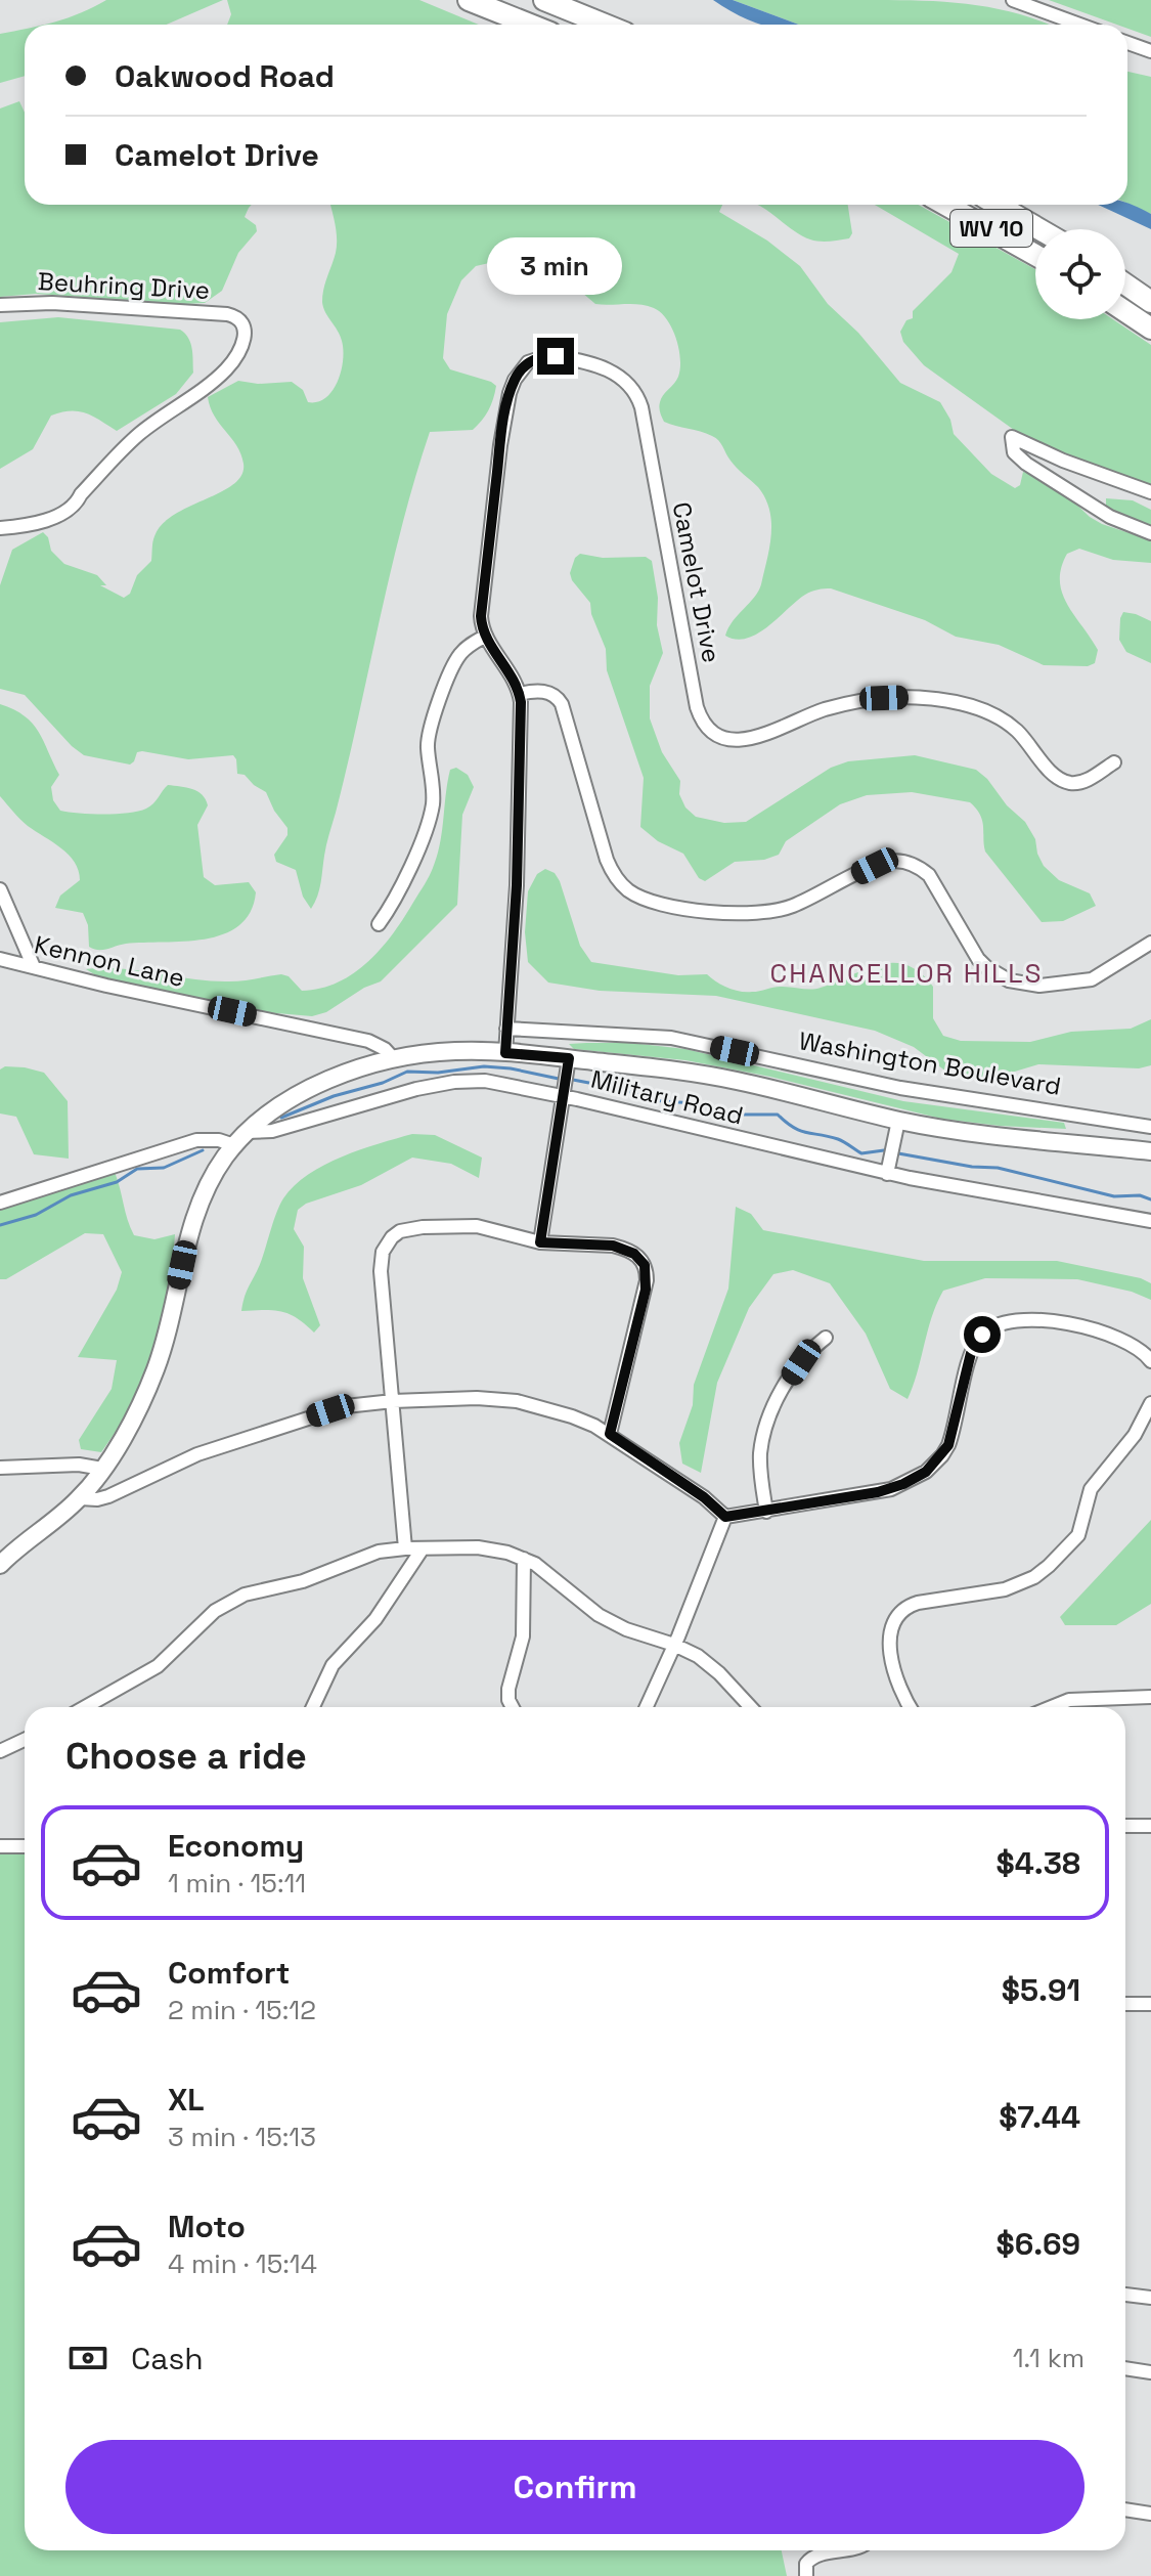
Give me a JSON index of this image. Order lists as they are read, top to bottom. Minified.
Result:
{"streets":{"main road":["WV 10"],"street":["Beuhring Drive","Camelot Drive","Kennon Lane","Washington Boulevard","Military Road"]},"districts":["CHANCELLOR HILLS"],"page":{"banner":["Oakwood Road","Camelot Drive"],"bubble":"3 min","heading":"Choose a ride","list":[{"name":"Economy","note":"1 min · 15:11","value":"$4.38"},{"name":"Comfort","note":"2 min · 15:12","value":"$5.91"},{"name":"XL","note":"3 min · 15:13","value":"$7.44"},{"name":"Moto","note":"4 min · 15:14","value":"$6.69"}],"pay":["Cash","1.1 km"],"buttons":"Confirm"}}
